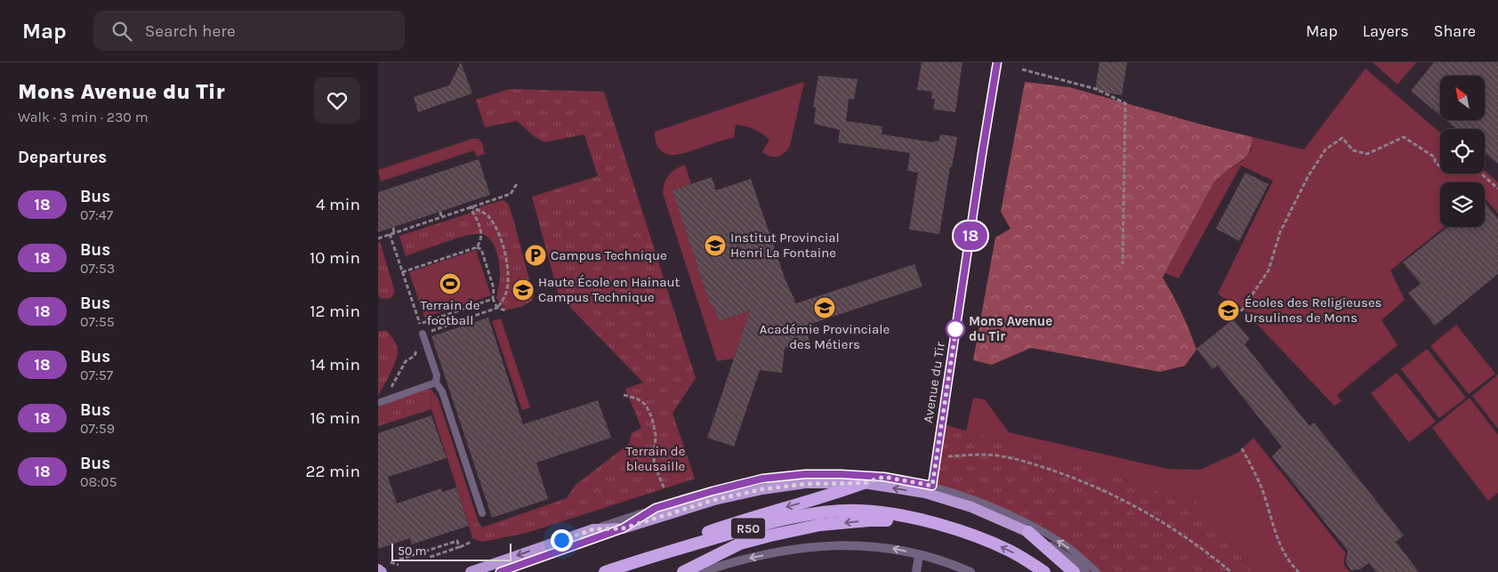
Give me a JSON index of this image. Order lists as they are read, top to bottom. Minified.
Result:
{"streets":{"highway":["R50"],"street":["Avenue du Tir"]},"parks":["Terrain de bleusaille"],"places":{"school or university":["Institut Provincial Henri La Fontaine","Haute École en Hainaut Campus Technique","Académie Provinciale des Métiers","Écoles des Religieuses Ursulines de Mons"],"parking":["Campus Technique"],"sports":["Terrain de football"],"other":["Mons Avenue du Tir"]},"lines":["bus line 18"],"scale_bar":"50 m","north":"top left","page":{"header":"Map","search":"Search here","nav":["Map","Layers","Share"],"heading":[["Mons Avenue du Tir","Walk · 3 min · 230 m"],"Departures"],"on_map":"18","list":[{"mark":"18","name":"Bus","note":"07:47","value":"4 min"},{"mark":"18","name":"Bus","note":"07:53","value":"10 min"},{"mark":"18","name":"Bus","note":"07:55","value":"12 min"},{"mark":"18","name":"Bus","note":"07:57","value":"14 min"},{"mark":"18","name":"Bus","note":"07:59","value":"16 min"},{"mark":"18","name":"Bus","note":"08:05","value":"22 min"}],"scale":"50 m"}}
